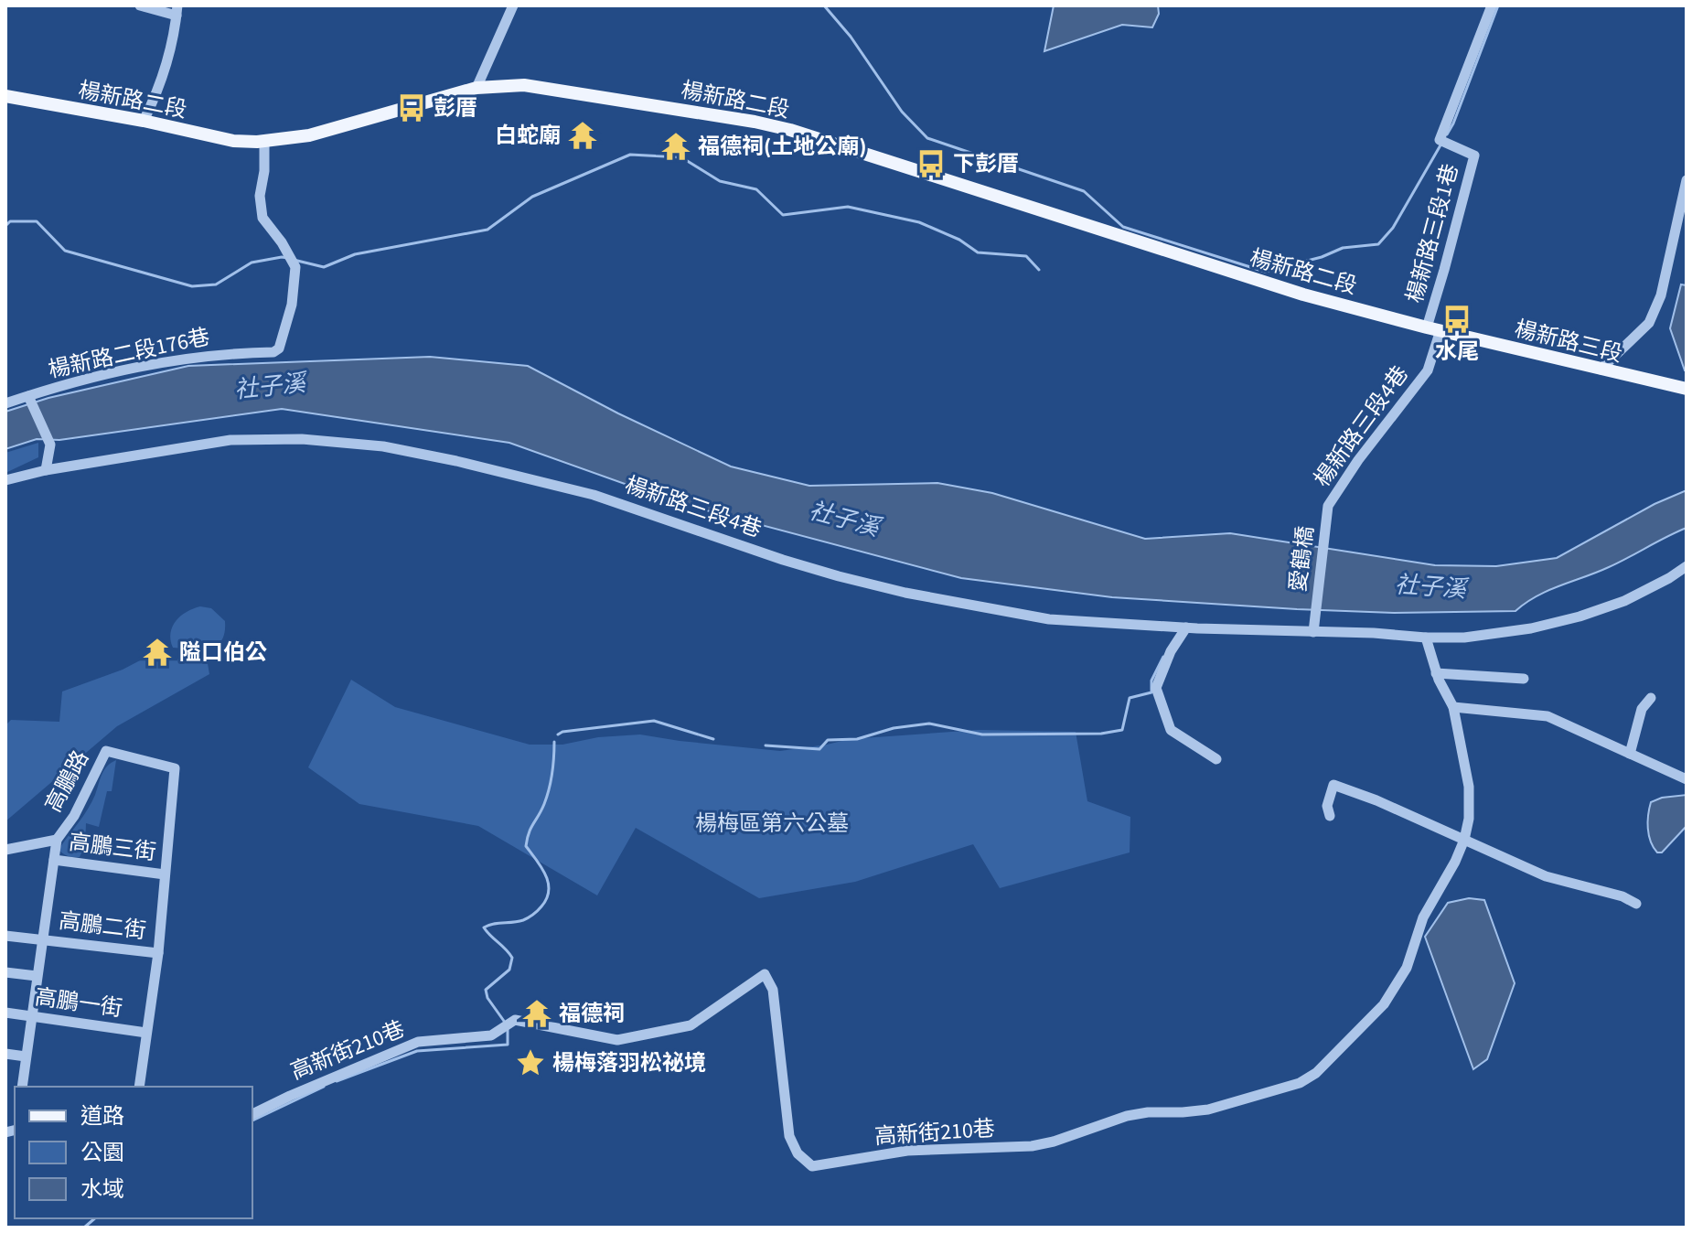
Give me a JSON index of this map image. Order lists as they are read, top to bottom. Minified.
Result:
{"streets":{"main road":["楊新路二段","楊新路三段"],"street":["楊新路三段1巷","楊新路二段176巷","楊新路三段4巷","愛鶴橋","高鵬路","高鵬三街","高鵬二街","高鵬一街","高新街210巷"]},"crossings":[["楊新路二段","楊新路三段1巷"],["楊新路二段","楊新路三段"],["楊新路二段","楊新路二段176巷"],["楊新路二段","楊新路三段4巷"],["楊新路三段","楊新路三段4巷"],["楊新路三段4巷","愛鶴橋"],["楊新路三段4巷","高新街210巷"],["高鵬路","高鵬三街"],["高鵬路","高鵬二街"],["高鵬路","高鵬一街"]],"water":["社子溪"],"parks":["楊梅區第六公墓"],"places":{"bus stop":["彭厝","下彭厝","水尾"],"temple":["白蛇廟","福德祠(土地公廟)","隘口伯公","福德祠"],"place":["楊梅落羽松祕境"]},"legend":["道路","公園","水域"]}
